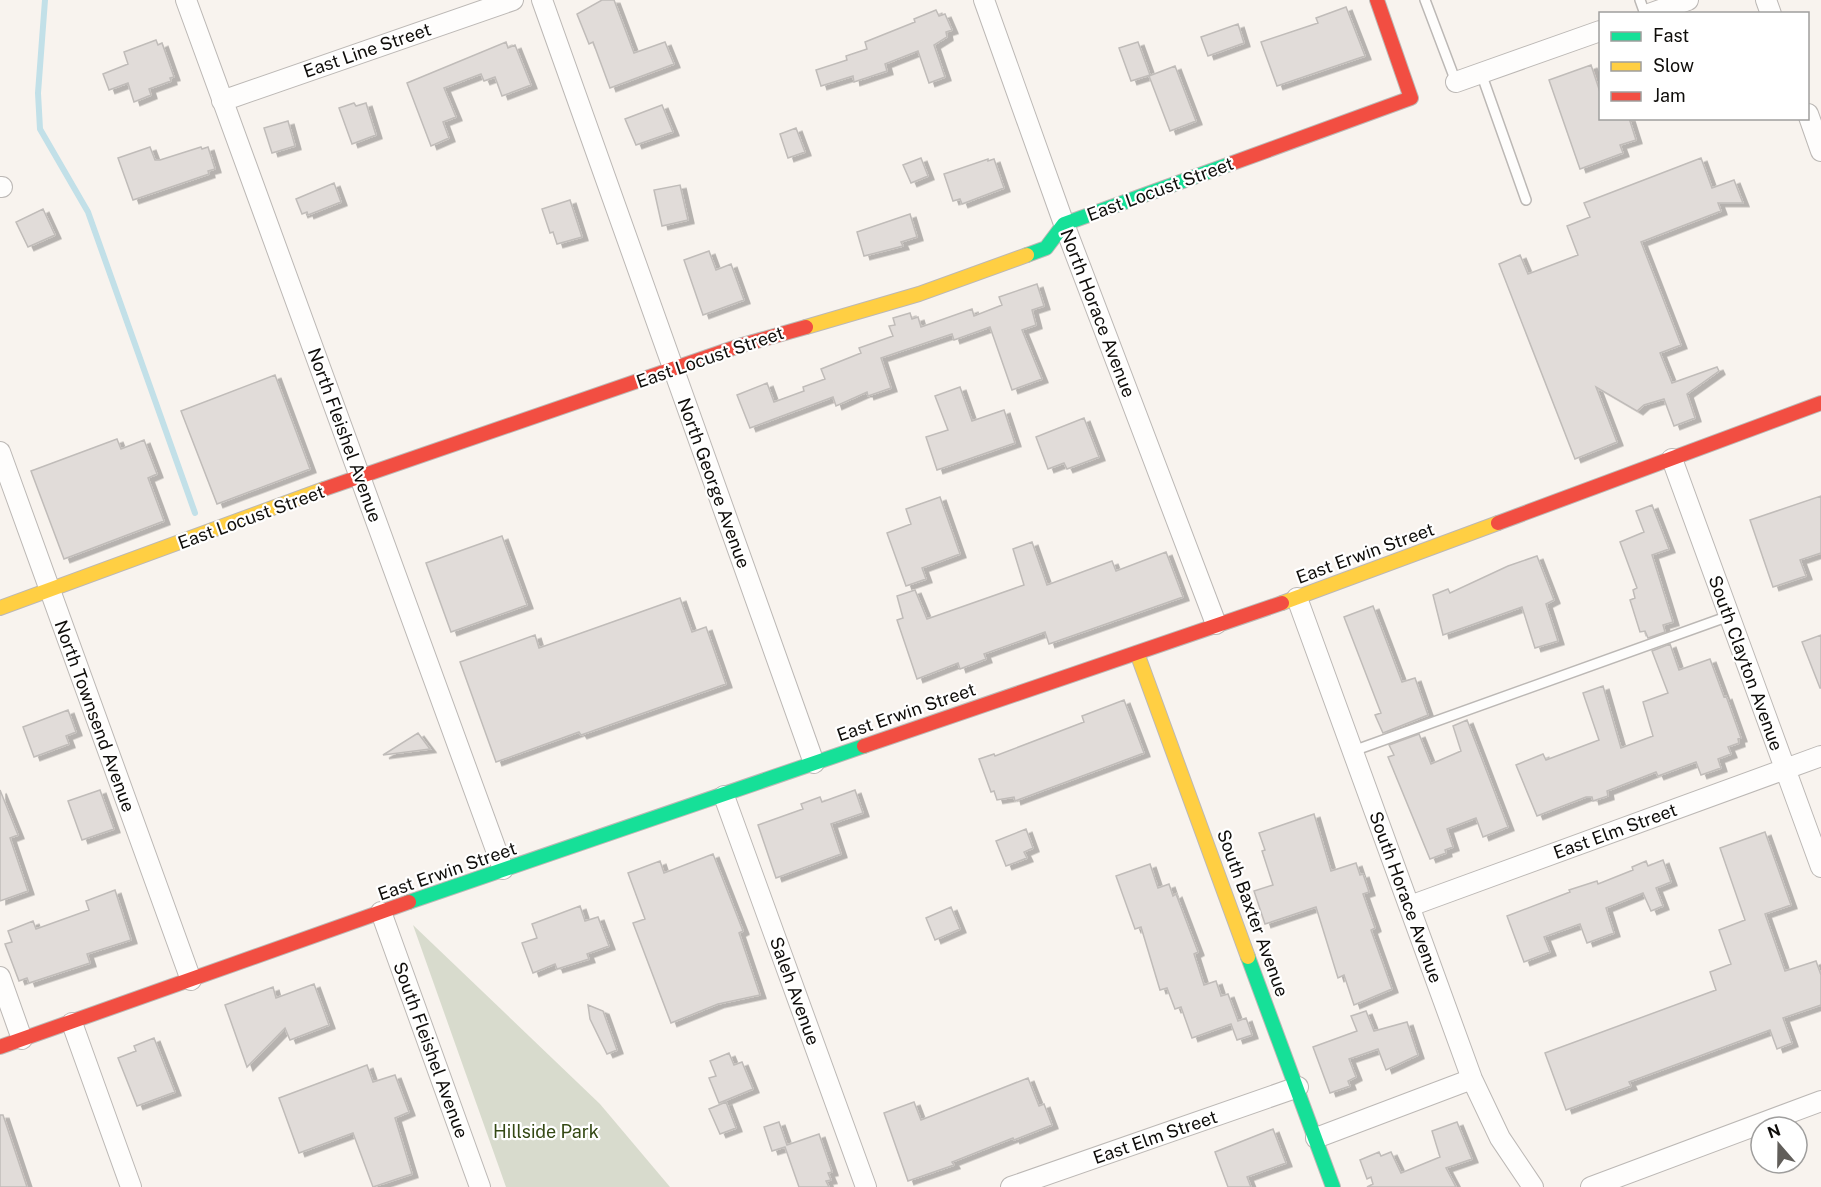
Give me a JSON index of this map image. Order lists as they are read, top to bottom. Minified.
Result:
{"streets":{"street":["East Line Street","East Locust Street","North Horace Avenue","North Fleishel Avenue","North George Avenue","East Erwin Street","South Clayton Avenue","North Townsend Avenue","East Elm Street","South Horace Avenue","South Baxter Avenue","Saleh Avenue","South Fleishel Avenue"]},"crossings":[["East Line Street","North Fleishel Avenue"],["East Locust Street","North Horace Avenue"],["East Locust Street","North Fleishel Avenue"],["East Locust Street","North George Avenue"],["East Locust Street","North Townsend Avenue"],["North Horace Avenue","East Erwin Street"],["North Fleishel Avenue","East Erwin Street"],["North George Avenue","East Erwin Street"],["East Erwin Street","South Clayton Avenue"],["East Erwin Street","North Townsend Avenue"],["East Erwin Street","South Horace Avenue"],["East Erwin Street","South Baxter Avenue"],["East Erwin Street","Saleh Avenue"],["East Erwin Street","South Fleishel Avenue"],["South Clayton Avenue","East Elm Street"],["East Elm Street","South Horace Avenue"],["East Elm Street","South Baxter Avenue"]],"parks":["Hillside Park"],"legend":["Fast","Slow","Jam"],"north":"top"}
